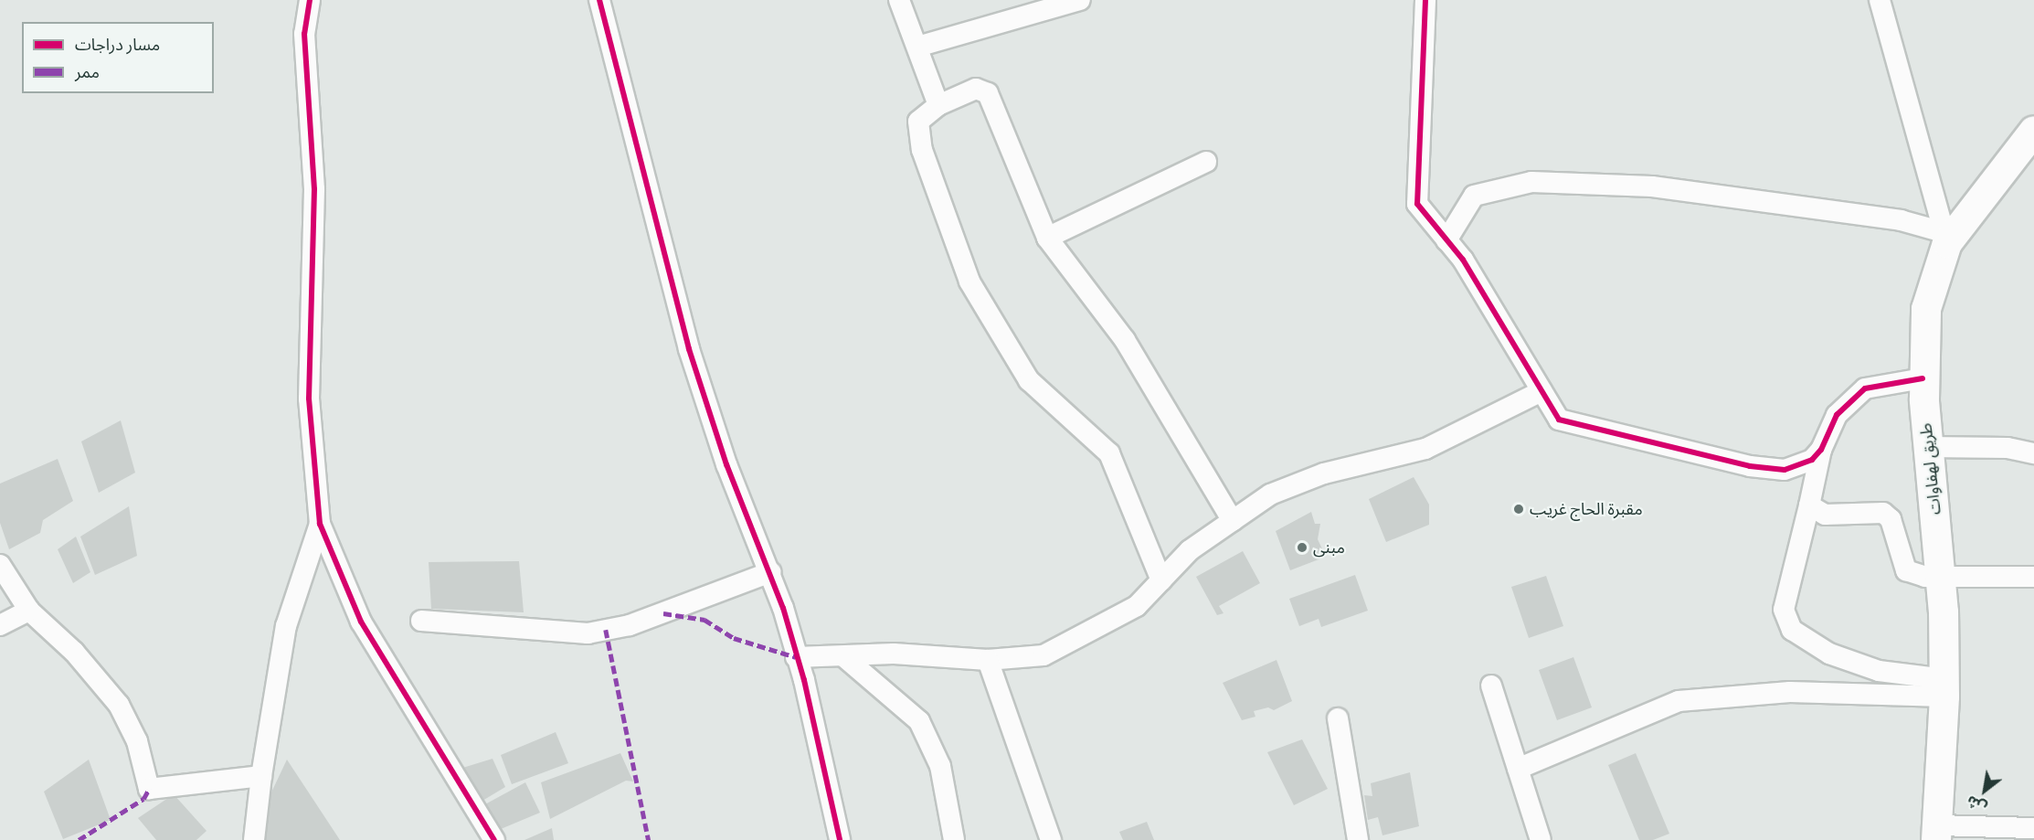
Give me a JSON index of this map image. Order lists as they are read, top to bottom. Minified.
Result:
{"streets":{"street":["طريق لهفاوات"]},"places":["مقبرة الحاج غريب","مبنى"],"legend":["مسار دراجات","ممر"],"north":"bottom left"}
